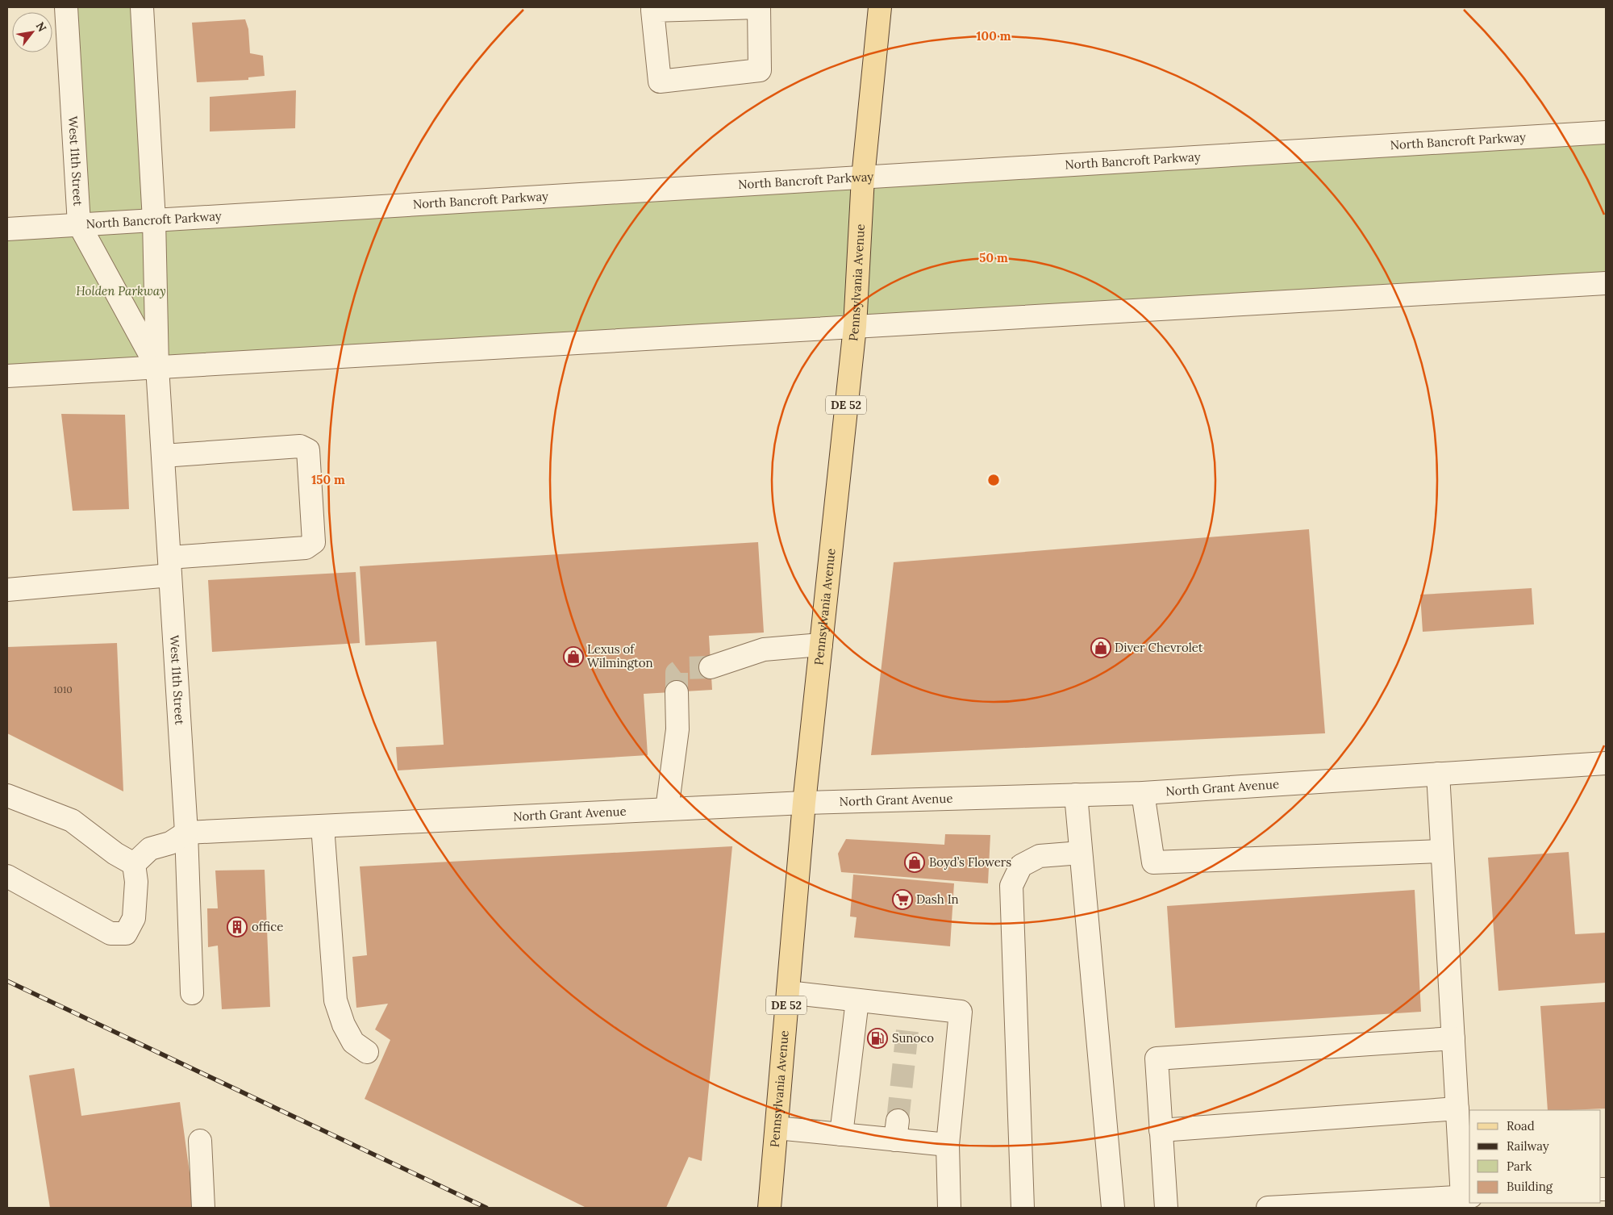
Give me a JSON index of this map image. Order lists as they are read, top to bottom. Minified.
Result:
{"streets":{"main road":["Pennsylvania Avenue","DE 52"],"street":["North Bancroft Parkway","West 11th Street","North Grant Avenue"]},"crossings":[["North Bancroft Parkway","West 11th Street"],["North Bancroft Parkway","Pennsylvania Avenue"],["West 11th Street","North Grant Avenue"],["Pennsylvania Avenue","North Grant Avenue"]],"parks":["Holden Parkway"],"places":{"shop":["Diver Chevrolet","Lexus of Wilmington","Boyd’s Flowers"],"supermarket":["Dash In"],"building":["office"],"fuel station":["Sunoco"]},"house_numbers":["1010"],"legend":["Road","Railway","Park","Building"],"north":"top right","rings":["100 m","50 m","150 m"]}
